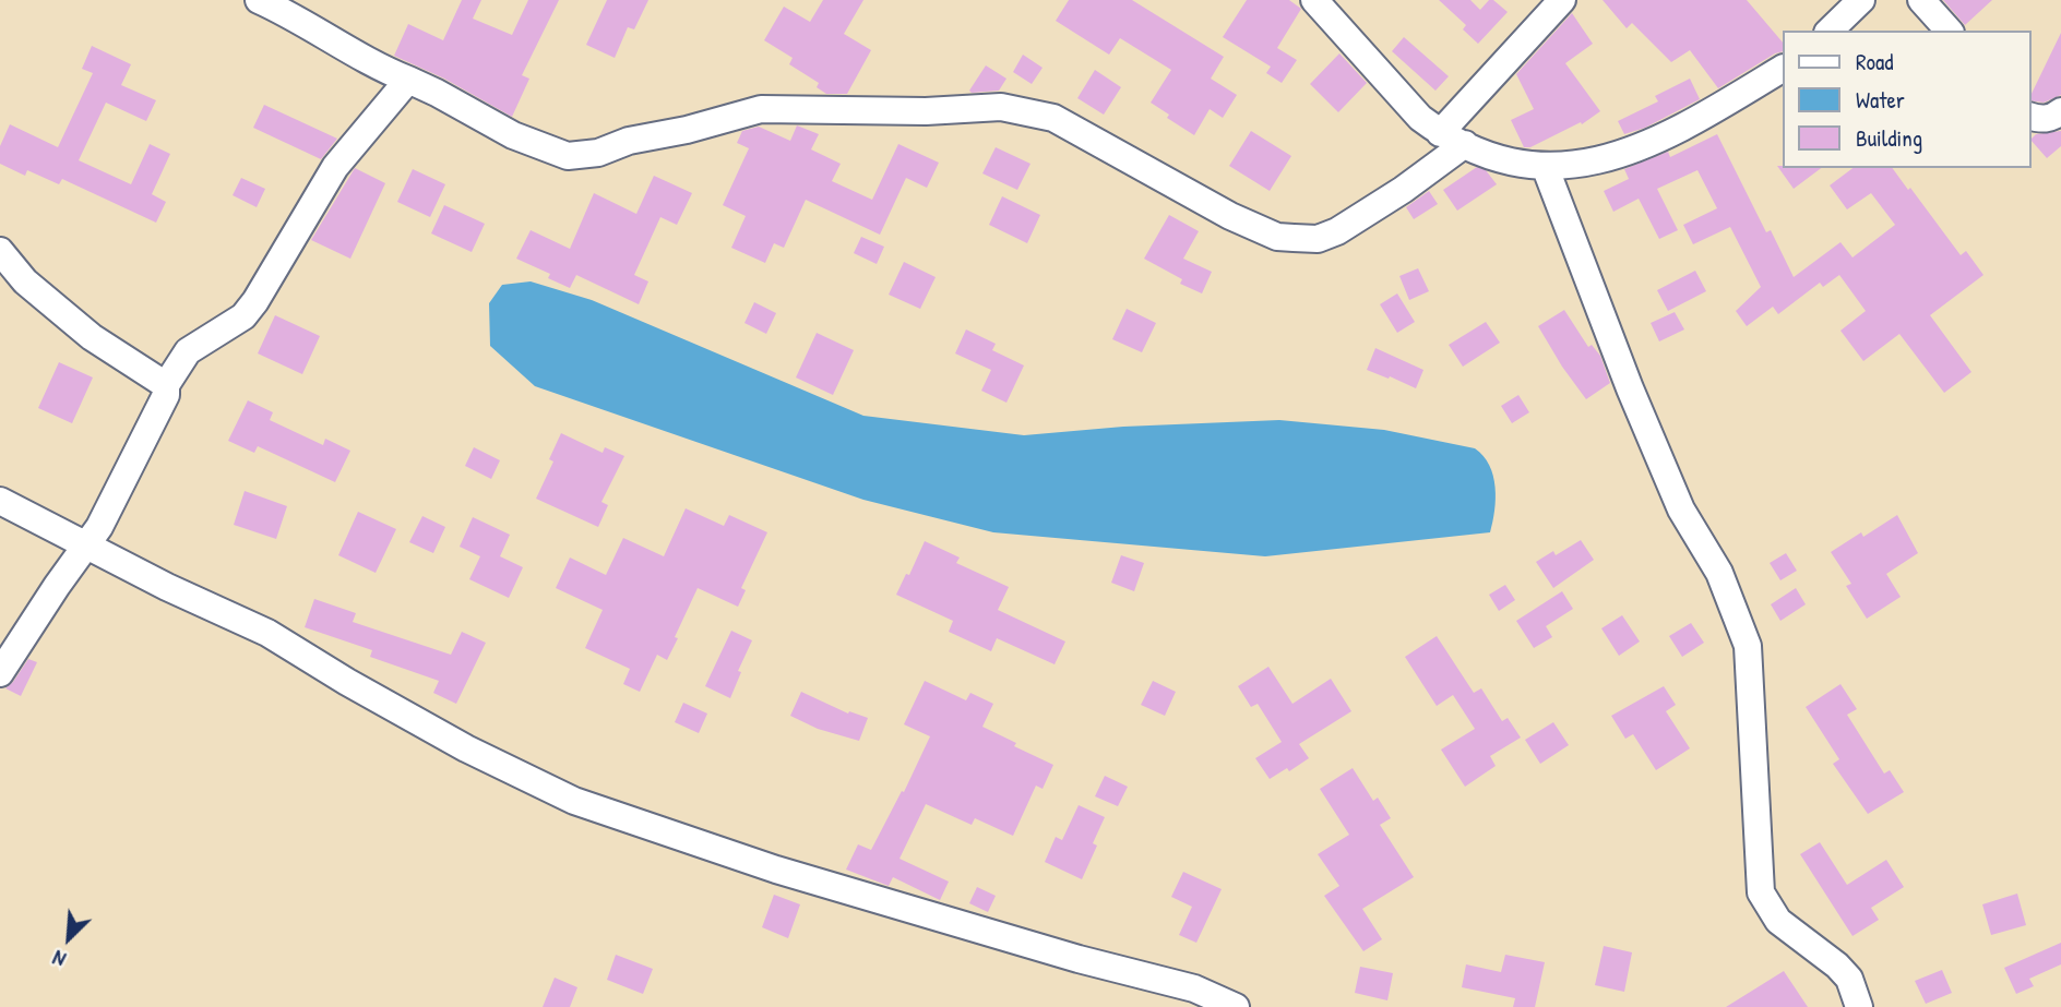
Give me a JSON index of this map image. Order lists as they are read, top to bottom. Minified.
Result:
{"legend":["Road","Water","Building"],"north":"bottom left"}
